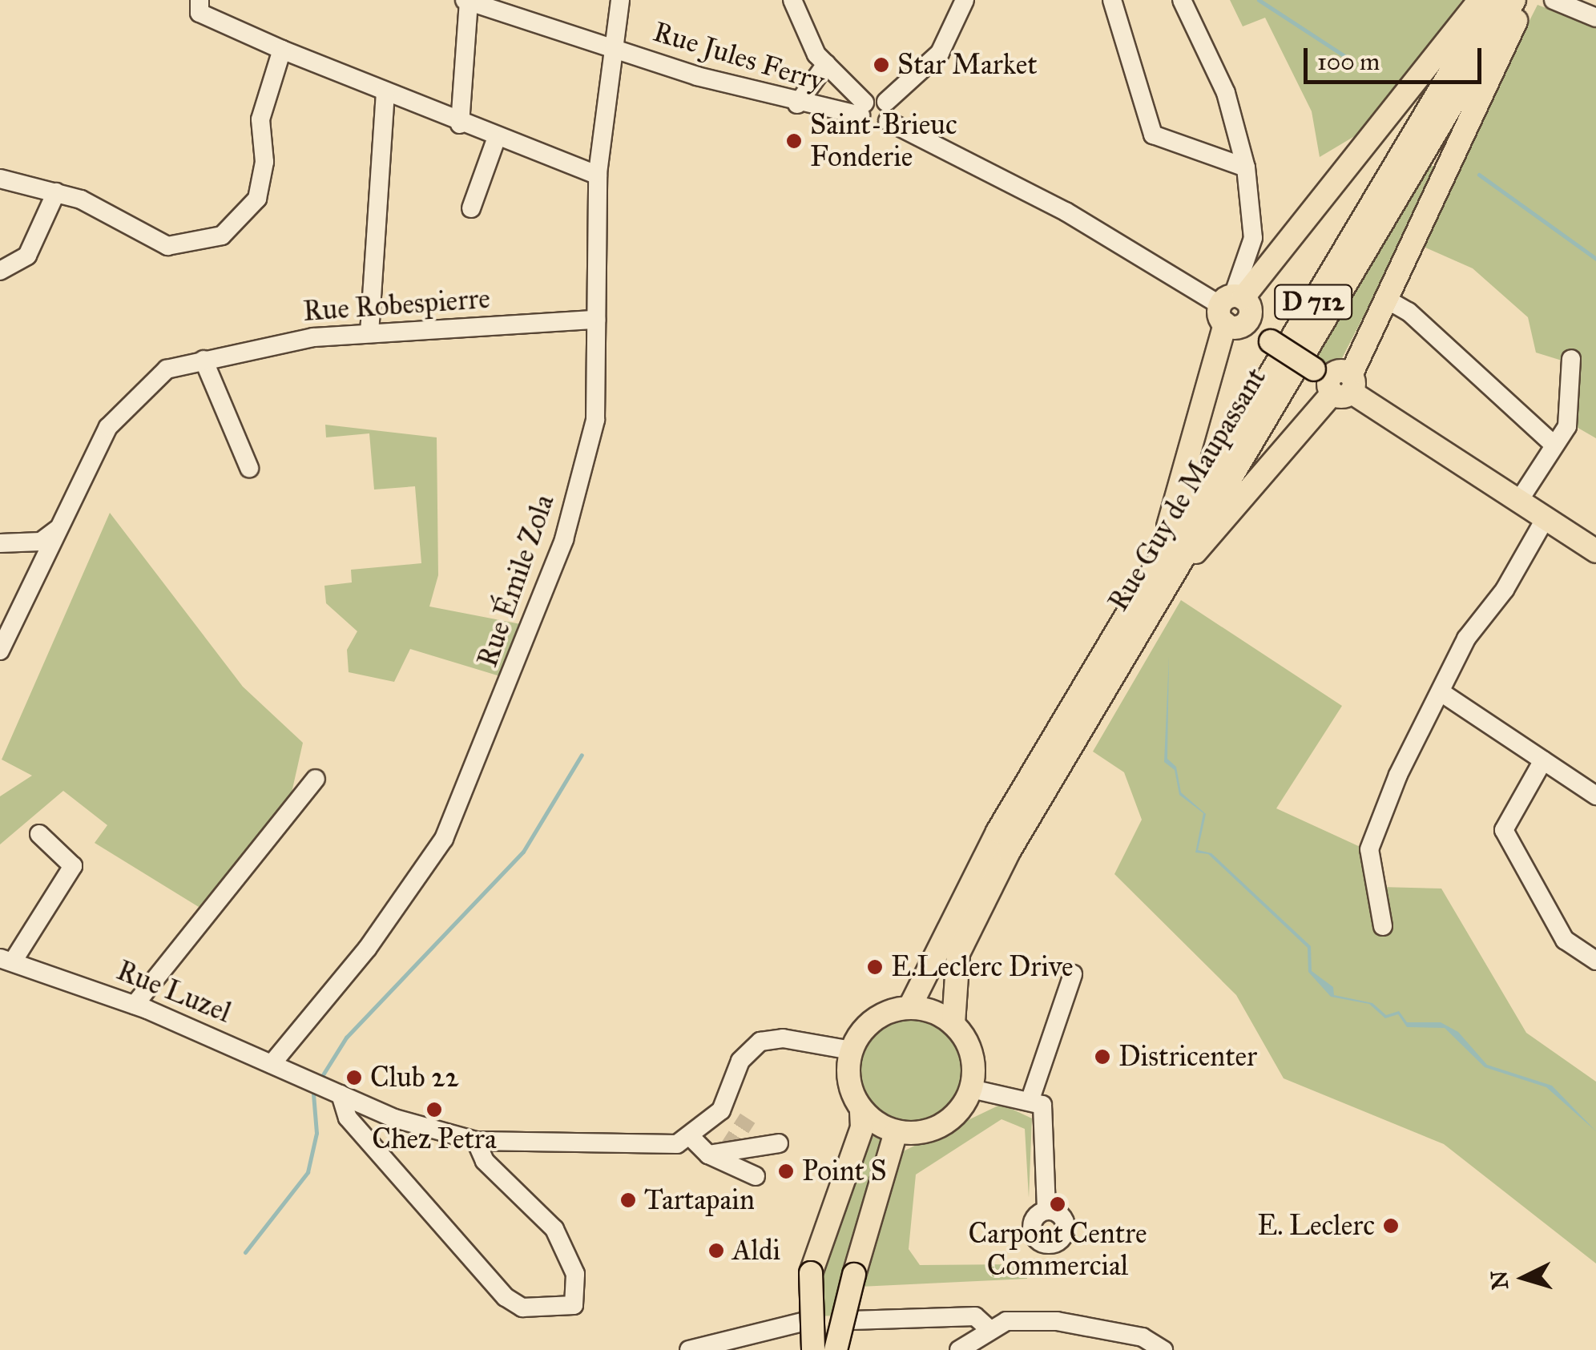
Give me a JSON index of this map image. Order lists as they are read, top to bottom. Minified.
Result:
{"streets":{"main road":["D 712","Rue Guy de Maupassant"],"street":["Rue Jules Ferry","Rue Robespierre","Rue Émile Zola","Rue Luzel"]},"crossings":[["Rue Jules Ferry","Rue Émile Zola"],["Rue Robespierre","Rue Émile Zola"],["Rue Émile Zola","Rue Luzel"]],"places":["Star Market","Saint-Brieuc Fonderie","E.Leclerc Drive","Districenter","Club 22","Chez Petra","Point S","Tartapain","Carpont Centre Commercial","E. Leclerc","Aldi"],"scale_bar":"100 m","north":"left"}
